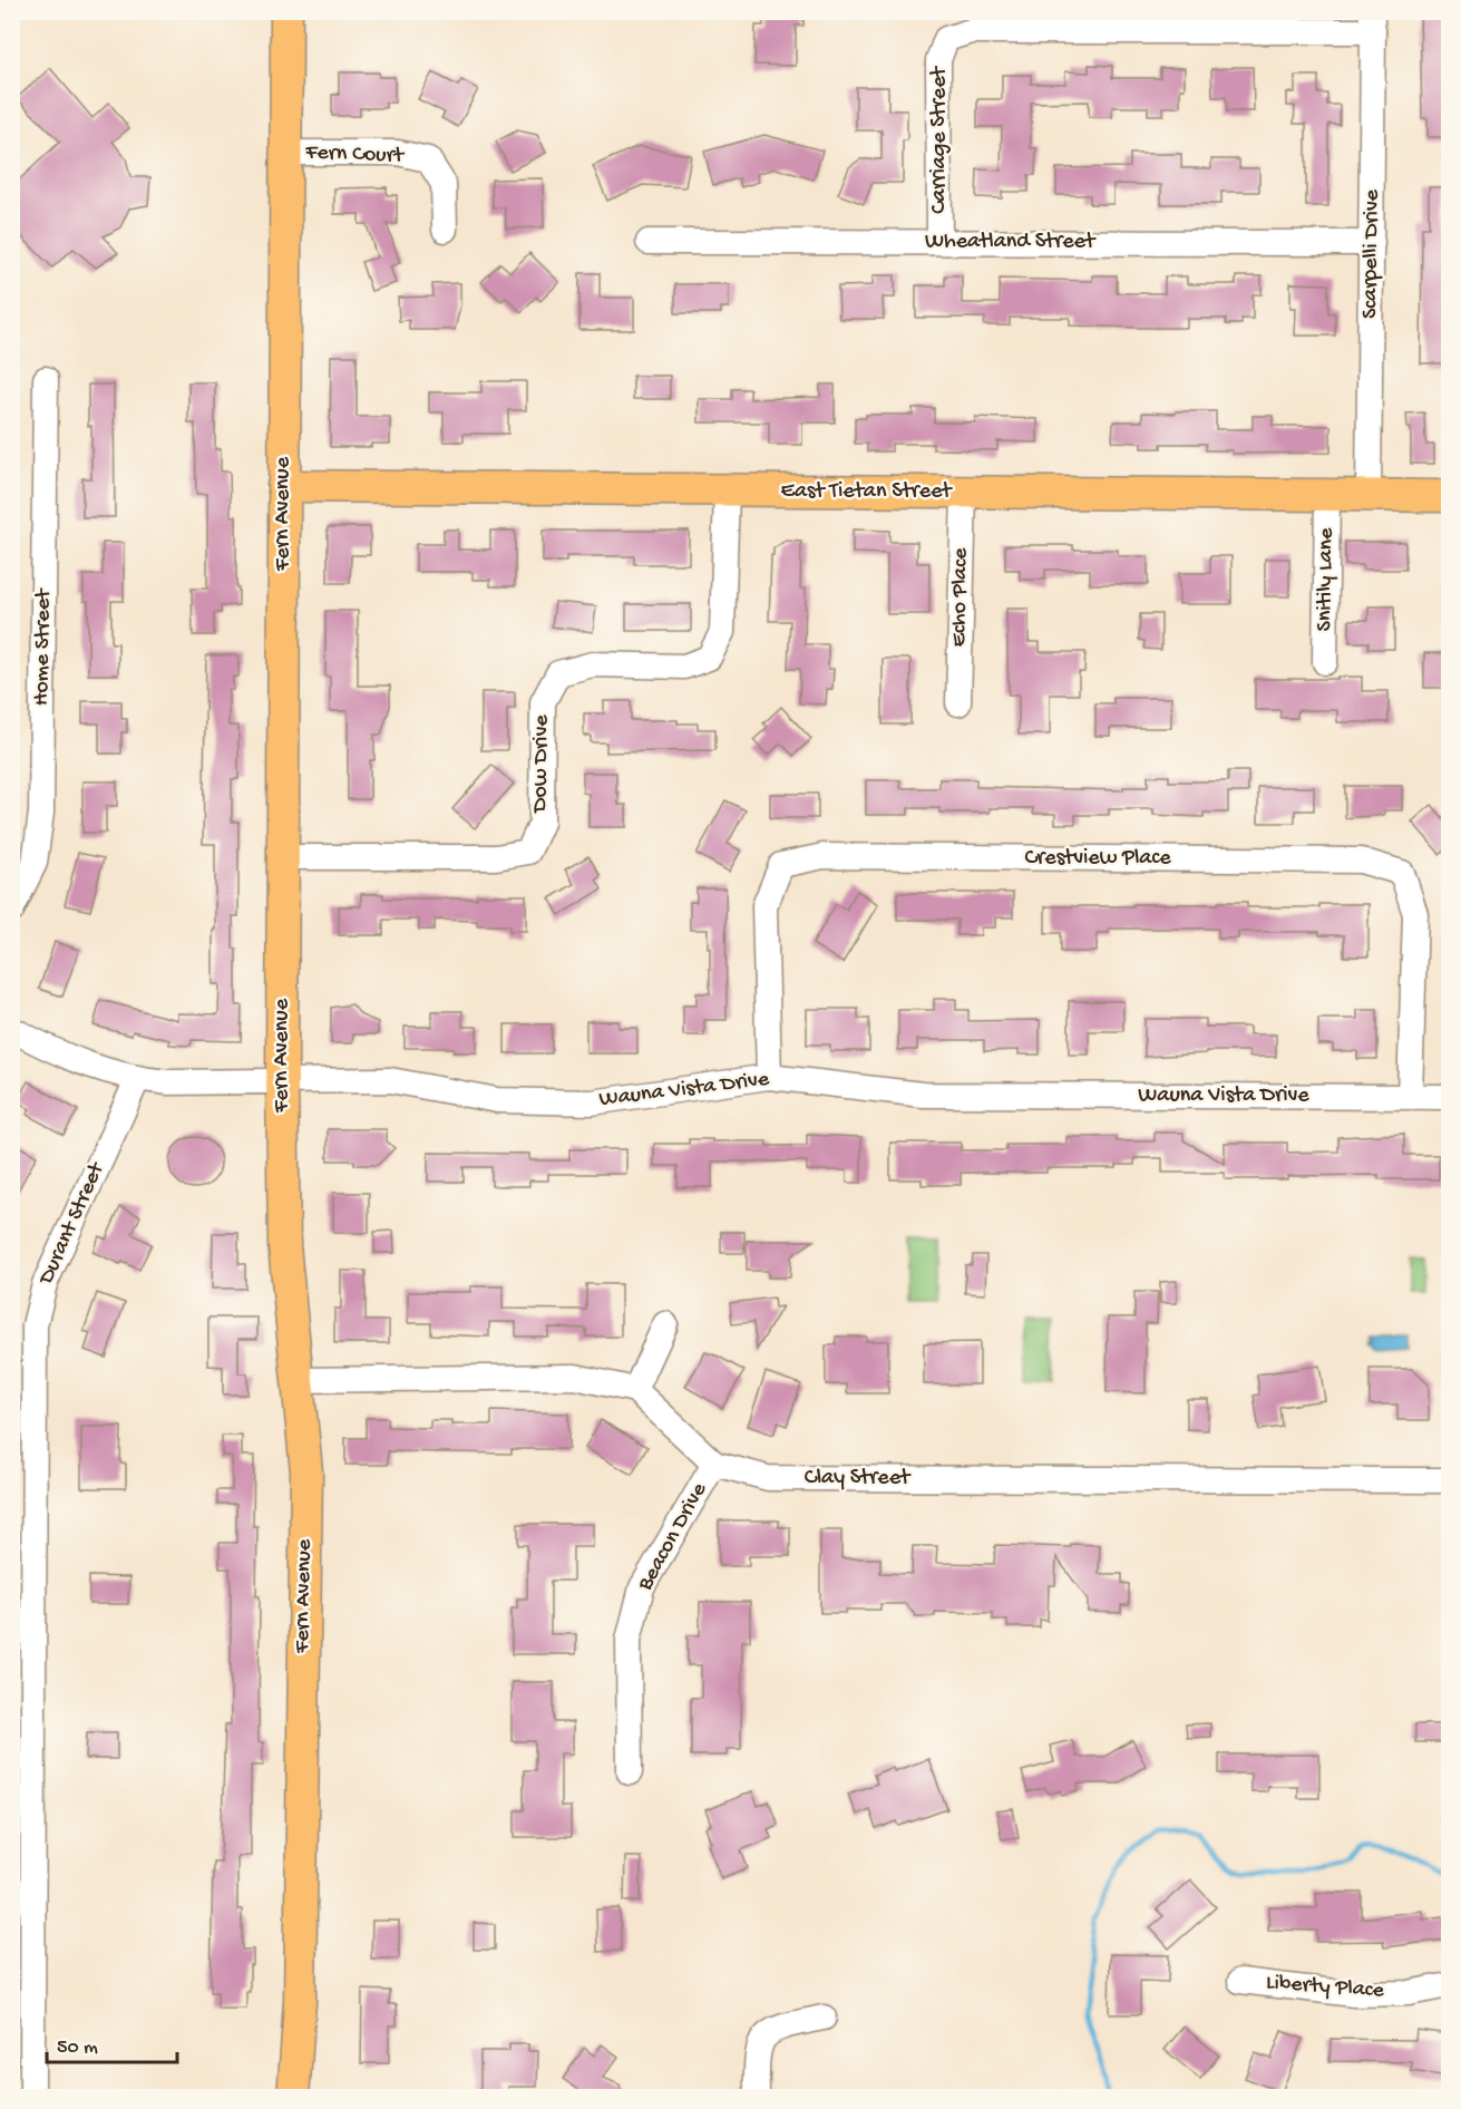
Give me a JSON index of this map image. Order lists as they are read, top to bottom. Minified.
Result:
{"streets":{"main road":["East Tietan Street","Fern Avenue"],"street":["Carriage Street","Fern Court","Wheatland Street","Scarpelli Drive","Snitily Lane","Echo Place","Home Street","Dow Drive","Crestview Place","Wauna Vista Drive","Durant Street","Clay Street","Beacon Drive","Liberty Place"]},"crossings":[["Carriage Street","Wheatland Street"],["Carriage Street","Scarpelli Drive"],["Fern Court","Fern Avenue"],["Wheatland Street","Scarpelli Drive"],["Scarpelli Drive","East Tietan Street"],["East Tietan Street","Fern Avenue"],["East Tietan Street","Snitily Lane"],["East Tietan Street","Echo Place"],["East Tietan Street","Dow Drive"],["Fern Avenue","Dow Drive"],["Fern Avenue","Wauna Vista Drive"],["Crestview Place","Wauna Vista Drive"],["Wauna Vista Drive","Durant Street"],["Clay Street","Beacon Drive"]],"scale_bar":"50 m"}
